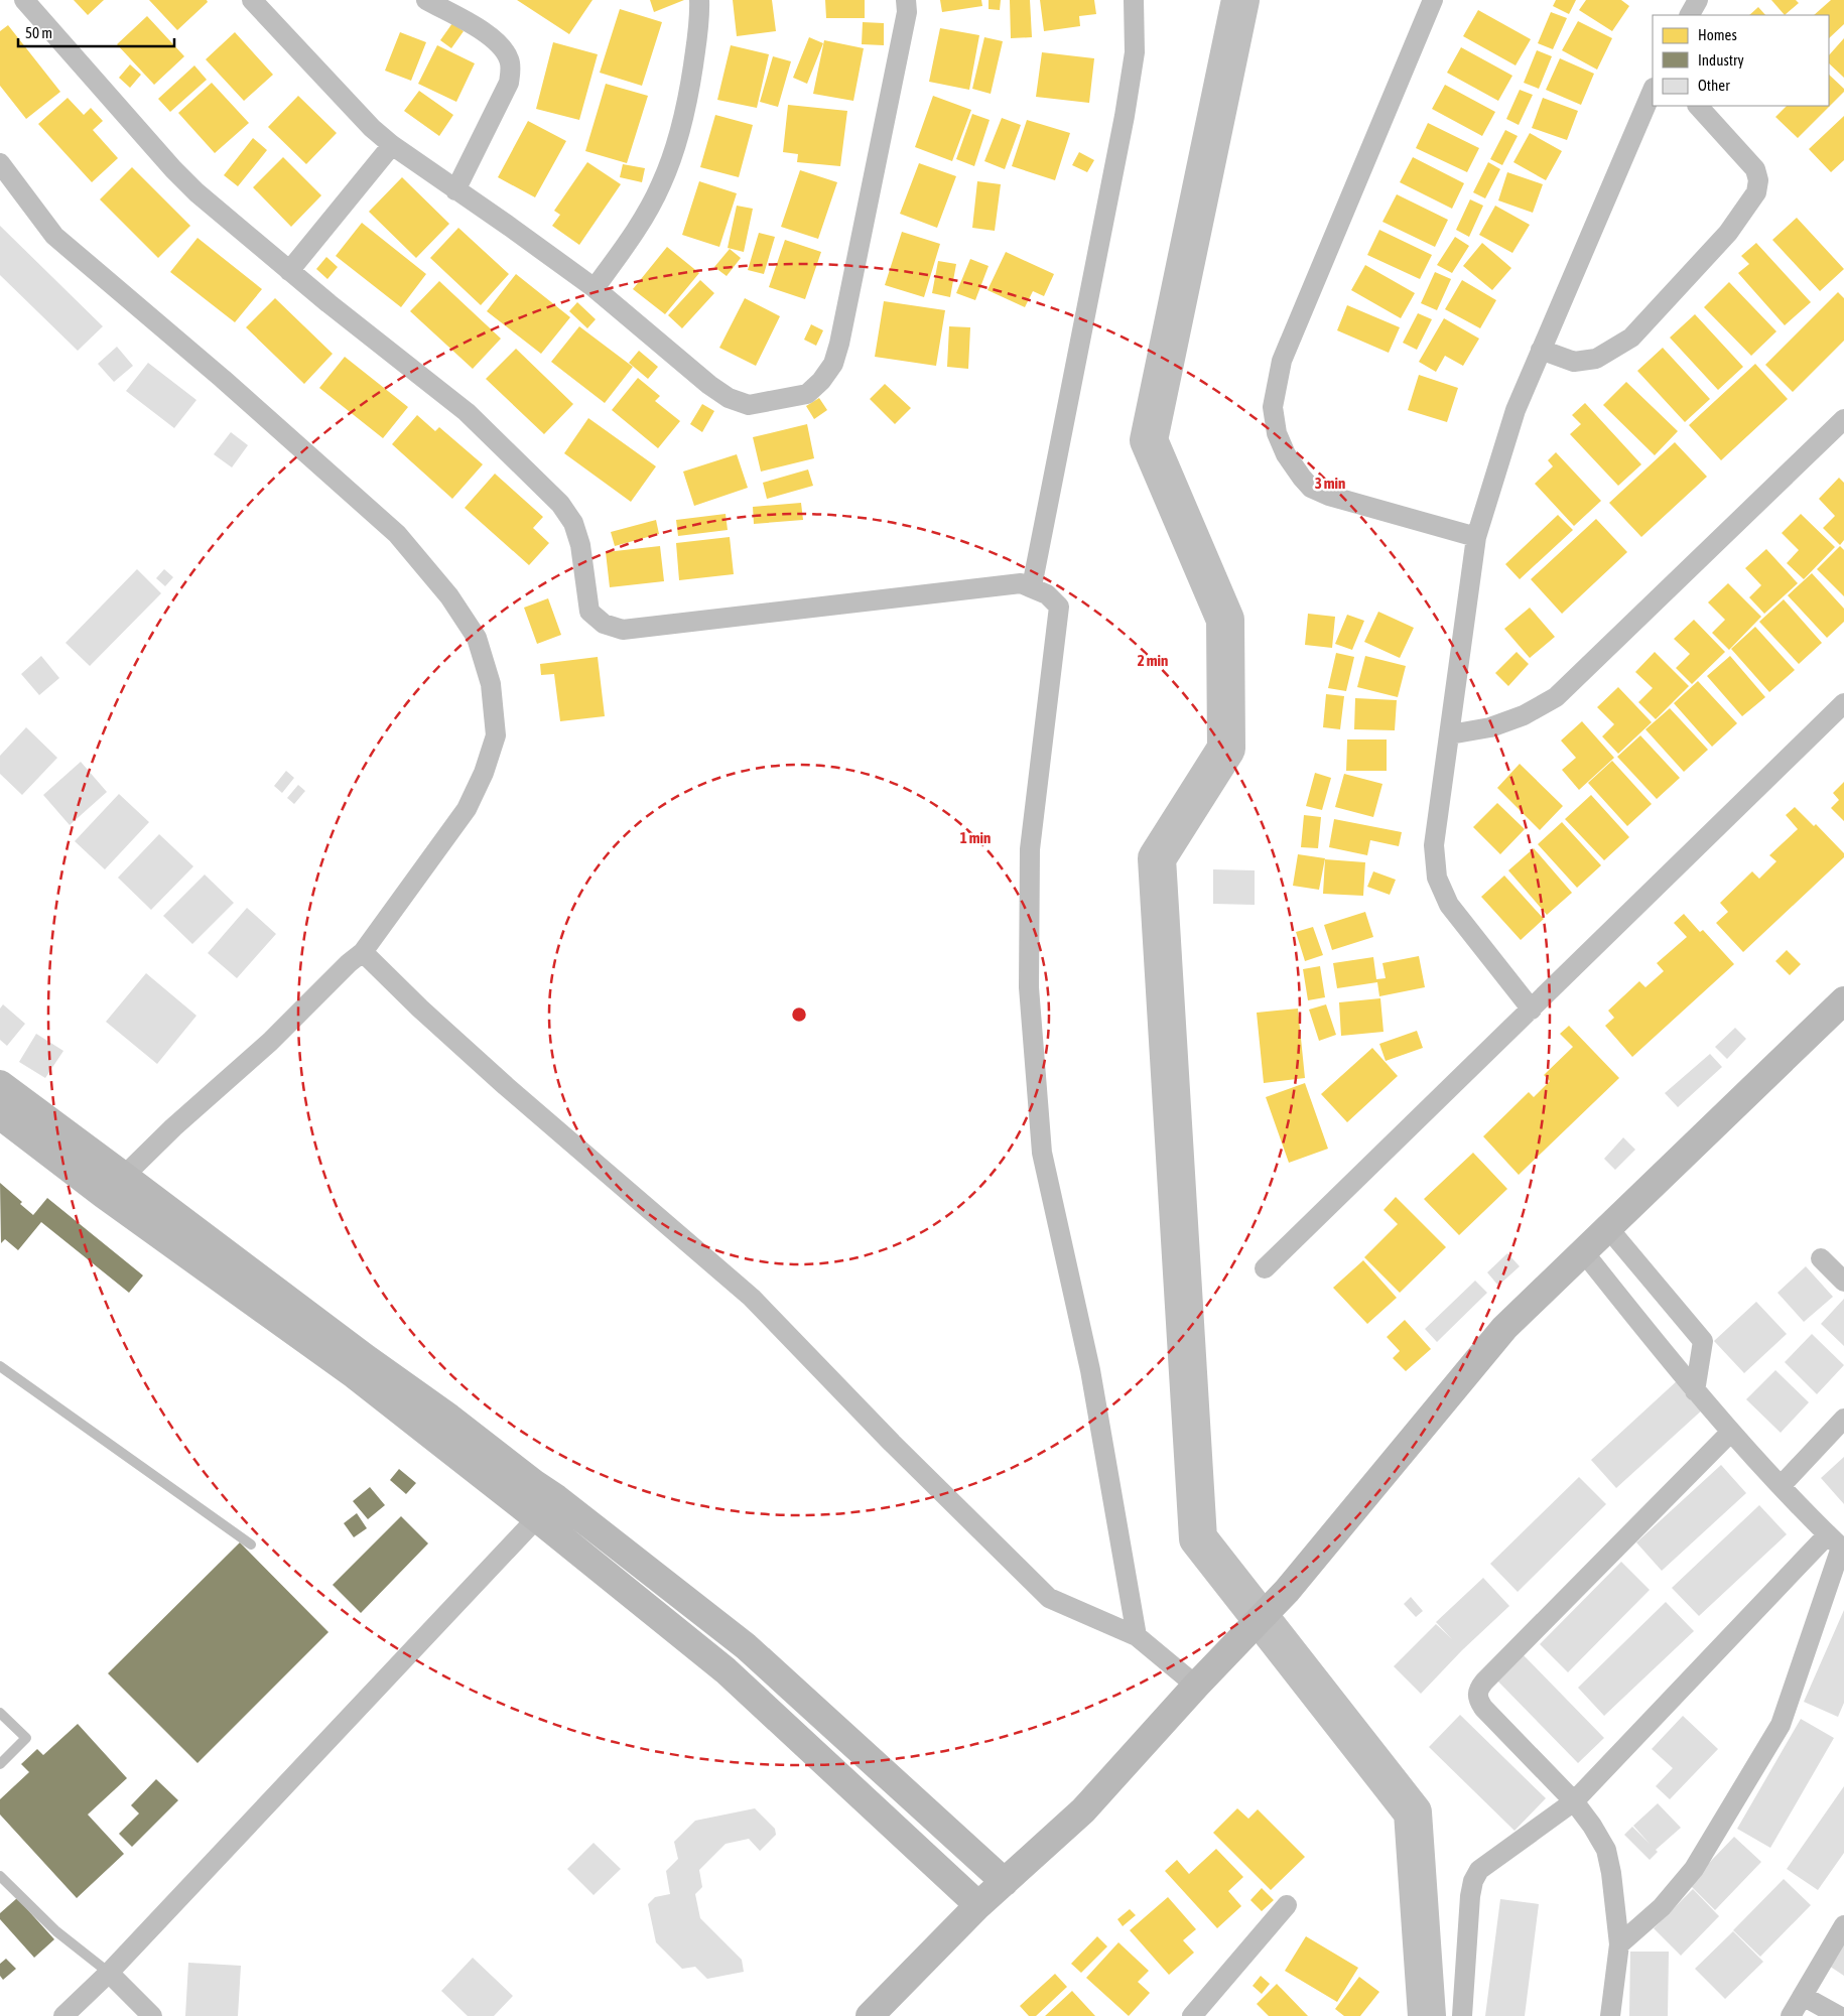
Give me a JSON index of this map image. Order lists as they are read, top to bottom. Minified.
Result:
{"legend":["Homes","Industry","Other"],"scale_bar":"50 m","rings":["3 min","2 min","1 min"]}
